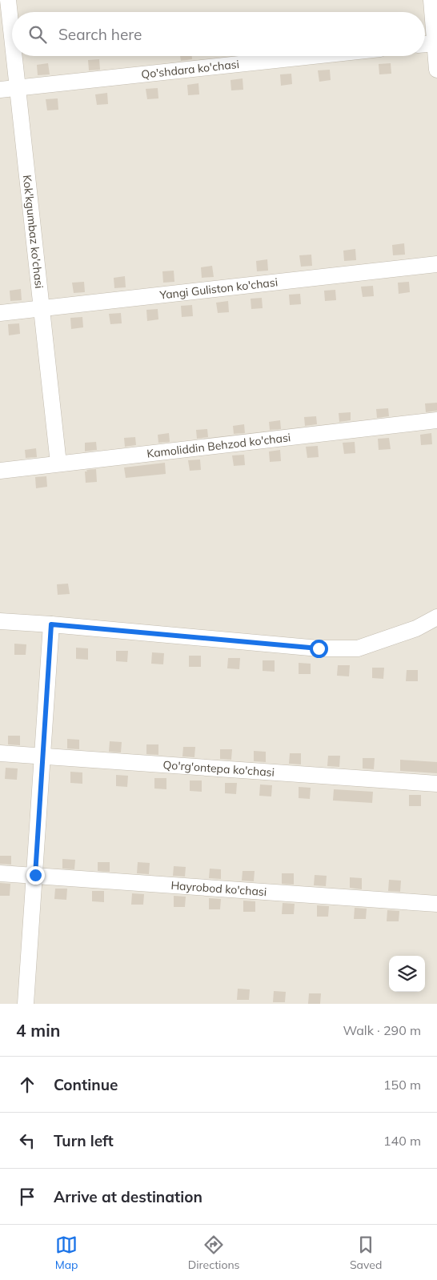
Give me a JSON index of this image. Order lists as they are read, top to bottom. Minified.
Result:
{"streets":{"street":["Qo'shdara ko'chasi","Kok'kgumbaz ko'chasi","Yangi Guliston ko'chasi","Kamoliddin Behzod ko'chasi","Qo'rg'ontepa ko'chasi","Hayrobod ko'chasi"]},"crossings":[["Qo'shdara ko'chasi","Kok'kgumbaz ko'chasi"],["Kok'kgumbaz ko'chasi","Yangi Guliston ko'chasi"],["Kok'kgumbaz ko'chasi","Kamoliddin Behzod ko'chasi"]],"page":{"search":"Search here","heading":["4 min","Walk · 290 m"],"list":[["Continue","150 m"],["Turn left","140 m"],"Arrive at destination"],"nav":["Map","Directions","Saved"]}}
